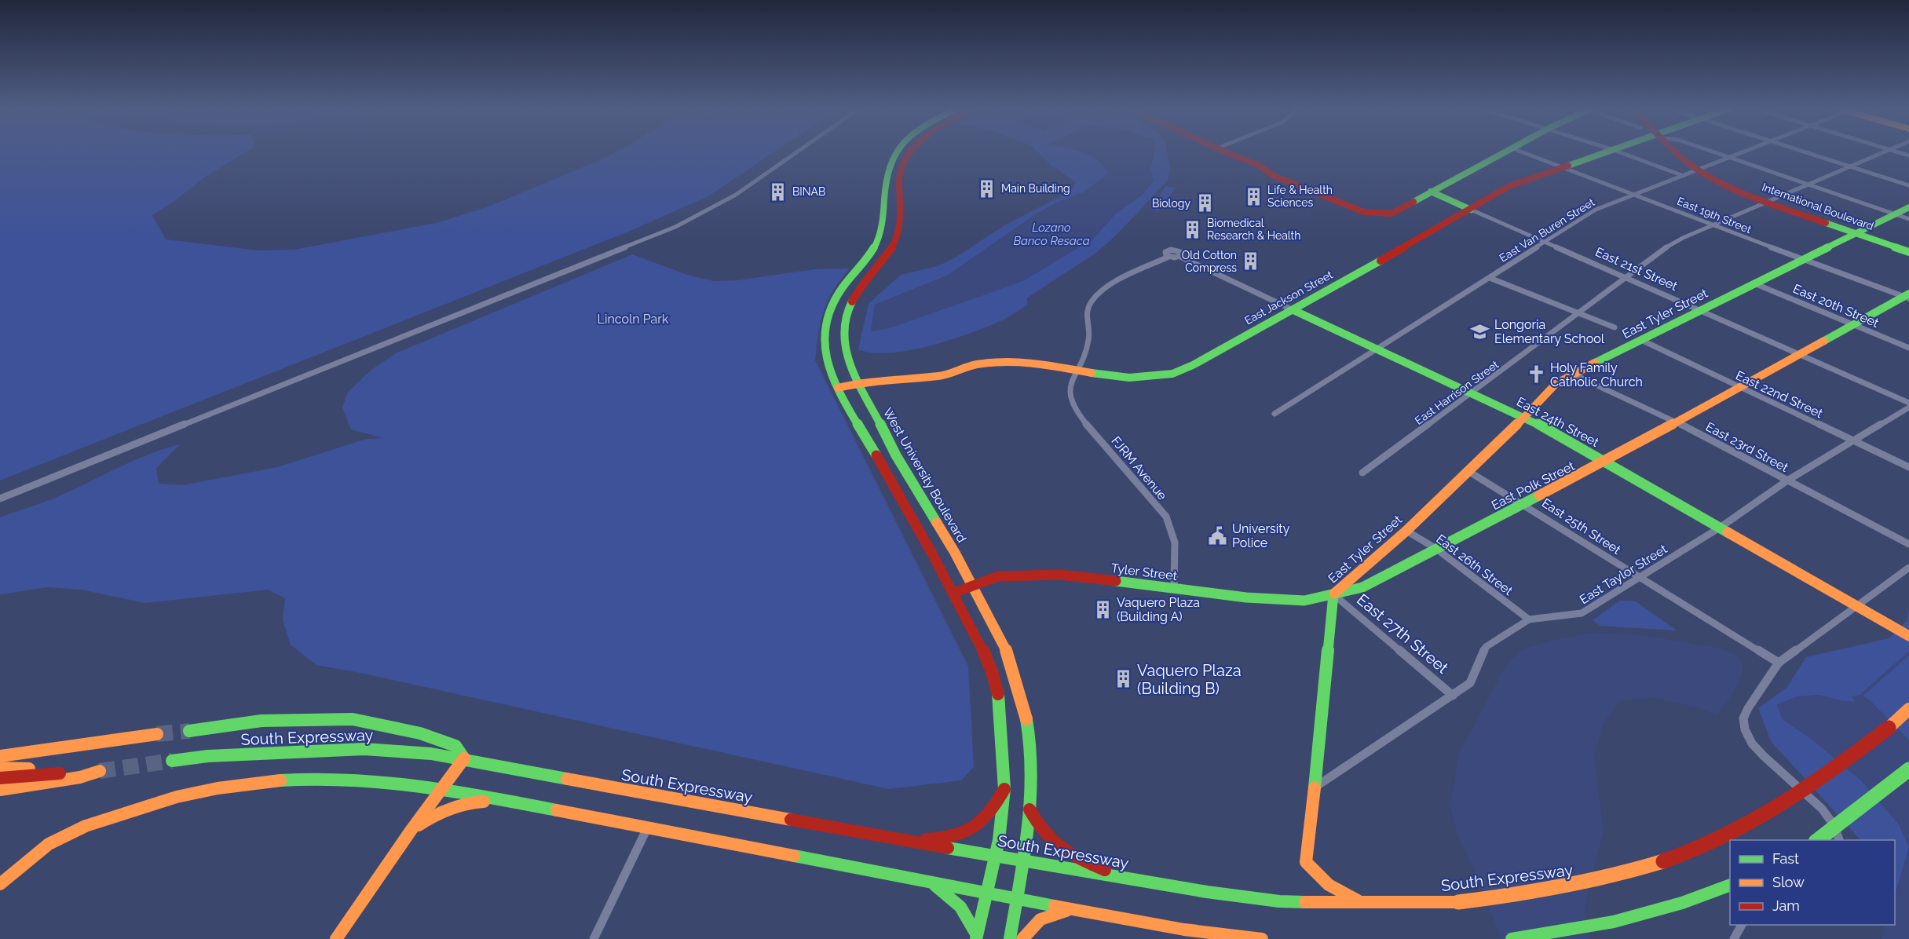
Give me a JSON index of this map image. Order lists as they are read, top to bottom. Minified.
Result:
{"streets":{"main road":["International Boulevard","East 21st Street","East Jackson Street","East Tyler Street","East 24th Street","West University Boulevard","East Polk Street","Tyler Street","South Expressway"],"street":["East 19th Street","East Van Buren Street","East 20th Street","East Harrison Street","East 22nd Street","East 23rd Street","FJRM Avenue","East 25th Street","East 26th Street","East Taylor Street","East 27th Street"]},"crossings":[["International Boulevard","East Van Buren Street"],["International Boulevard","East Tyler Street"],["International Boulevard","East Harrison Street"],["East 19th Street","East Van Buren Street"],["East 19th Street","East Jackson Street"],["East 19th Street","East Tyler Street"],["East 19th Street","East Harrison Street"],["East 19th Street","East Polk Street"],["East Van Buren Street","East 21st Street"],["East Van Buren Street","East 24th Street"],["East 21st Street","East Jackson Street"],["East 21st Street","East Tyler Street"],["East 21st Street","East Harrison Street"],["East 21st Street","East Polk Street"],["East Jackson Street","East 24th Street"],["East Jackson Street","FJRM Avenue"],["East Jackson Street","West University Boulevard"],["East 20th Street","East Tyler Street"],["East 20th Street","East Polk Street"],["East Tyler Street","East 22nd Street"],["East Tyler Street","East 24th Street"],["East Tyler Street","East 23rd Street"],["East Tyler Street","East Polk Street"],["East Tyler Street","East 25th Street"],["East Tyler Street","East 26th Street"],["East Tyler Street","Tyler Street"],["East Tyler Street","East 27th Street"],["East Harrison Street","East 24th Street"],["East 22nd Street","East Polk Street"],["East 22nd Street","East Taylor Street"],["East 24th Street","FJRM Avenue"],["East 24th Street","East Polk Street"],["East 24th Street","East Taylor Street"],["East 23rd Street","East Polk Street"],["East 23rd Street","East Taylor Street"],["FJRM Avenue","Tyler Street"],["West University Boulevard","Tyler Street"],["West University Boulevard","South Expressway"],["East Polk Street","East 25th Street"],["East Polk Street","East 26th Street"],["East Polk Street","Tyler Street"],["East Polk Street","East 27th Street"],["East 25th Street","East Taylor Street"],["East 26th Street","East Taylor Street"],["Tyler Street","East 27th Street"],["East Taylor Street","East 27th Street"]],"water":["Lozano Banco Resaca"],"parks":["Lincoln Park"],"places":{"building":["Main Building","BINAB","Life & Health Sciences","Biology","Biomedical Research & Health","Old Cotton Compress","Vaquero Plaza (Building A)","Vaquero Plaza (Building B)"],"school or university":["Longoria Elementary School"],"church":["Holy Family Catholic Church"],"public building":["University Police"]},"legend":["Fast","Slow","Jam"]}
